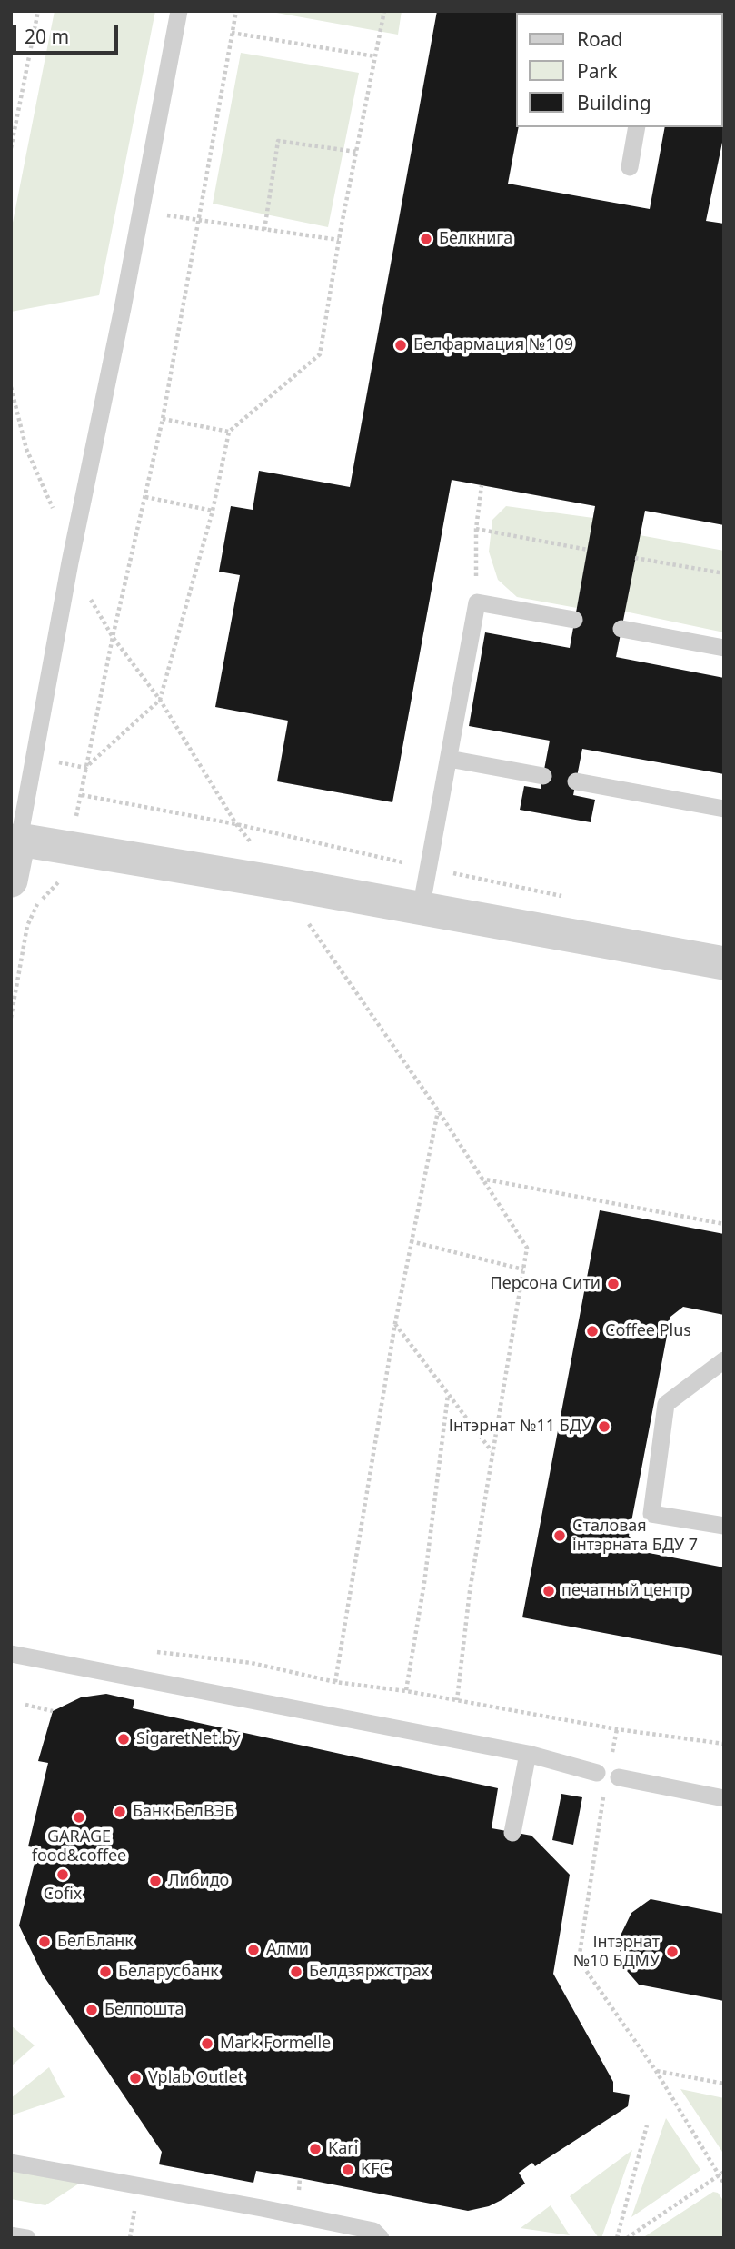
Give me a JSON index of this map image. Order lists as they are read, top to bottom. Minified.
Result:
{"places":["Белкнига","Белфармация №109","Персона Сити","Coffee Plus","Інтэрнат №11 БДУ","Сталовая інтэрната БДУ 7","печатный центр","SigaretNet.by","Банк БелВЭБ","GARAGE food&coffee","Cofix","Либидо","БелБланк","Алми","Інтэрнат №10 БДМУ","Беларусбанк","Белдзяржстрах","Белпошта","Mark Formelle","Vplab Outlet","Kari","KFC"],"legend":["Road","Park","Building"],"scale_bar":"20 m"}
